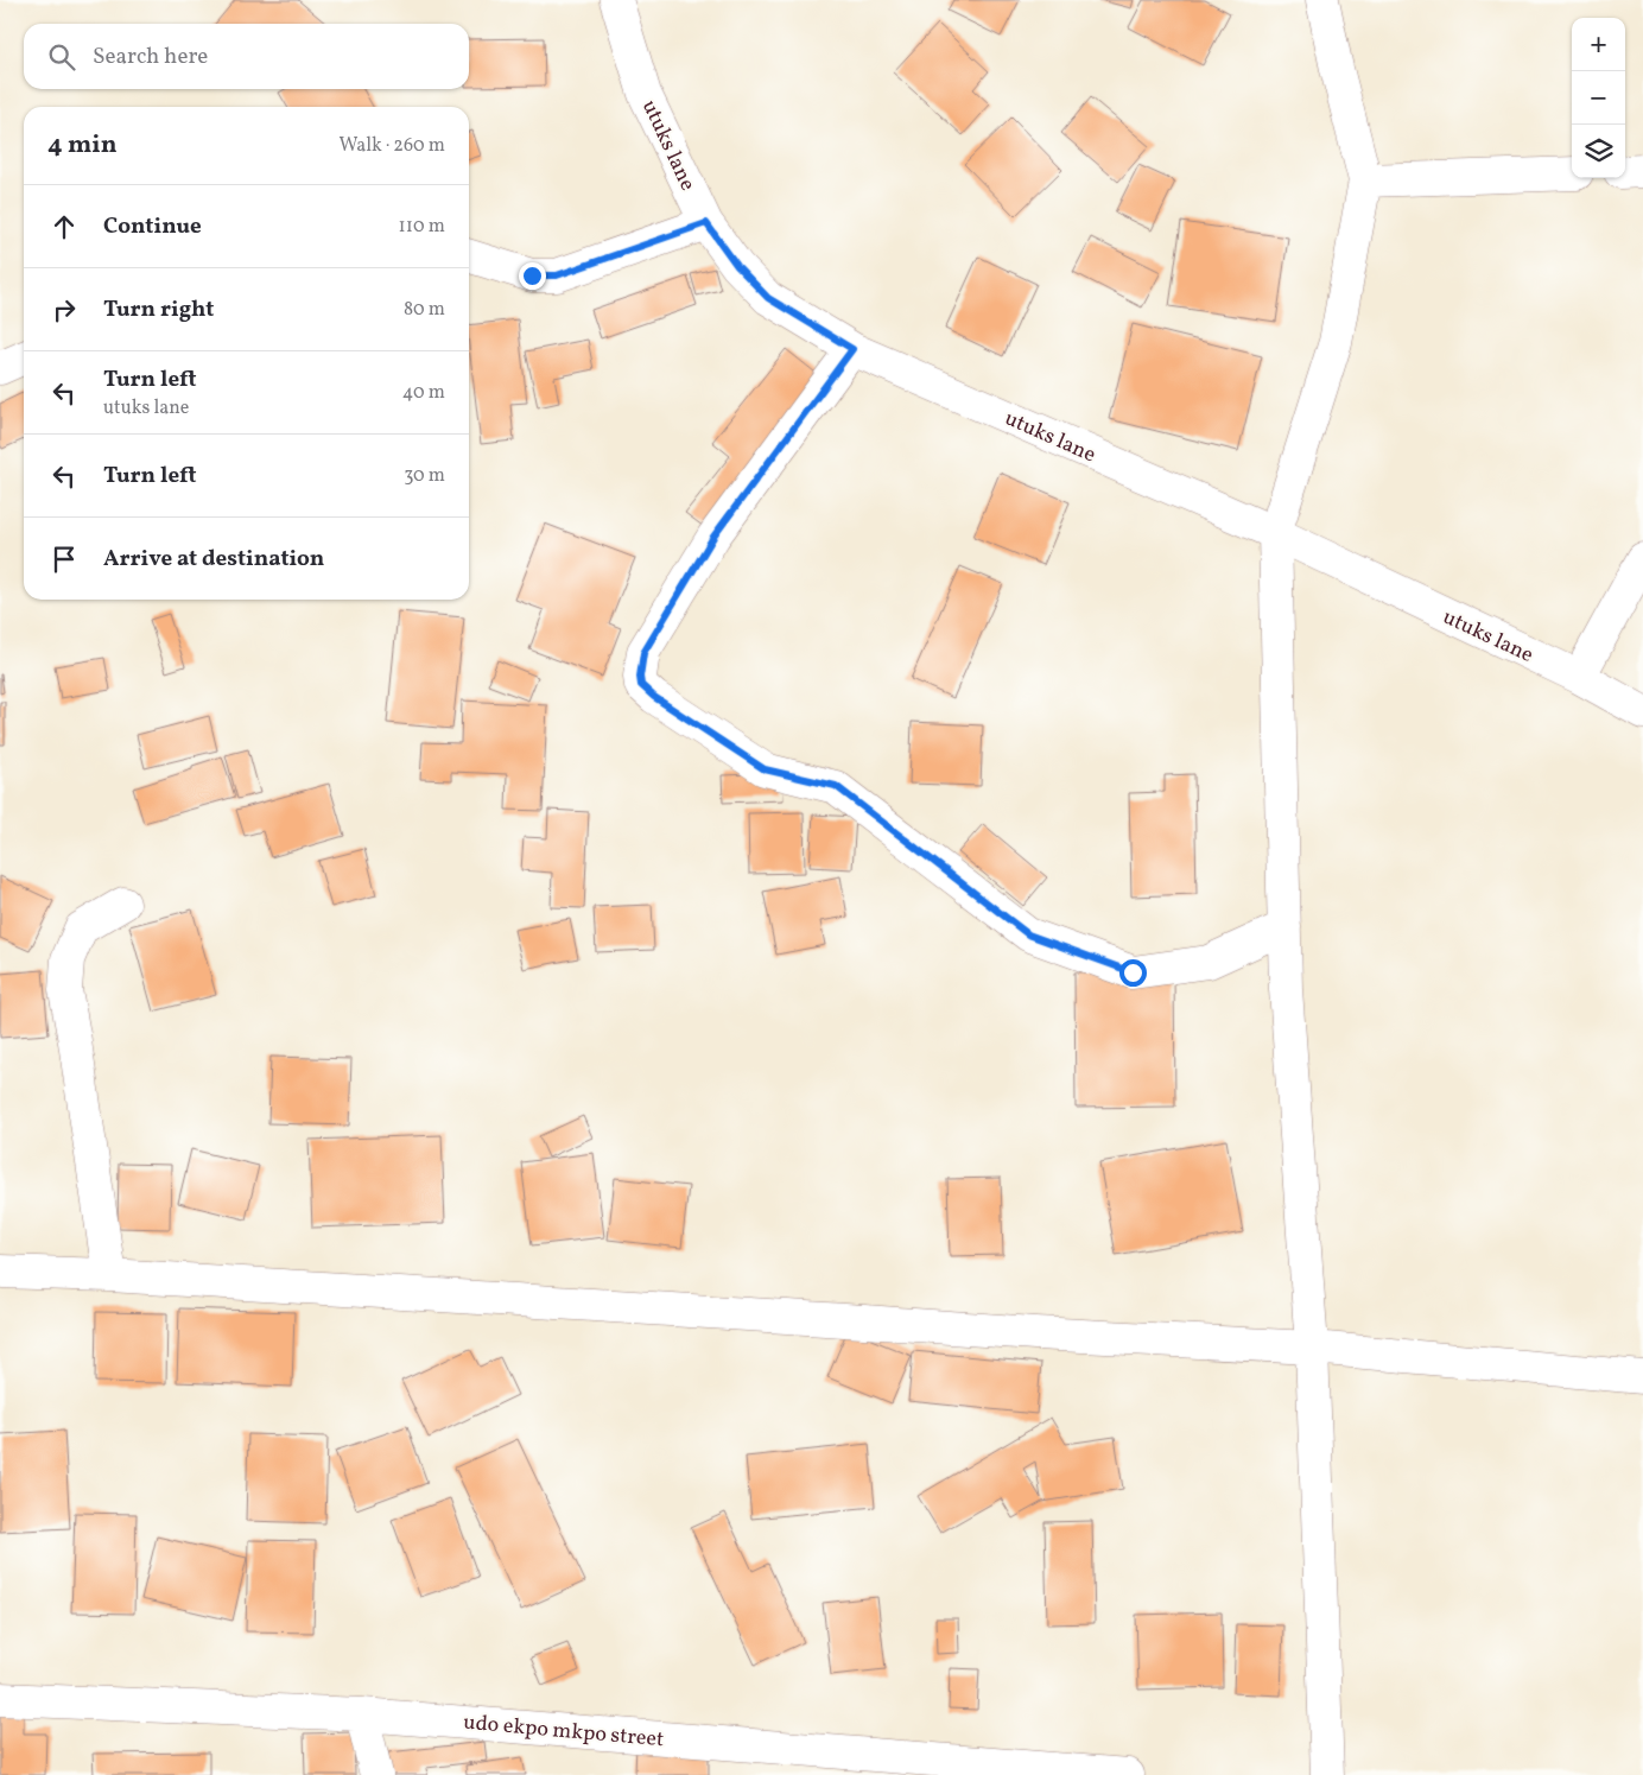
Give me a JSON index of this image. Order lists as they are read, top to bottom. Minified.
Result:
{"streets":{"street":["utuks lane","udo ekpo mkpo street"]},"page":{"map_buttons":["+","−"],"search":"Search here","heading":["4 min","Walk · 260 m"],"list":[["Continue","110 m"],["Turn right","80 m"],["Turn left","utuks lane","40 m"],["Turn left","30 m"],"Arrive at destination"]}}
